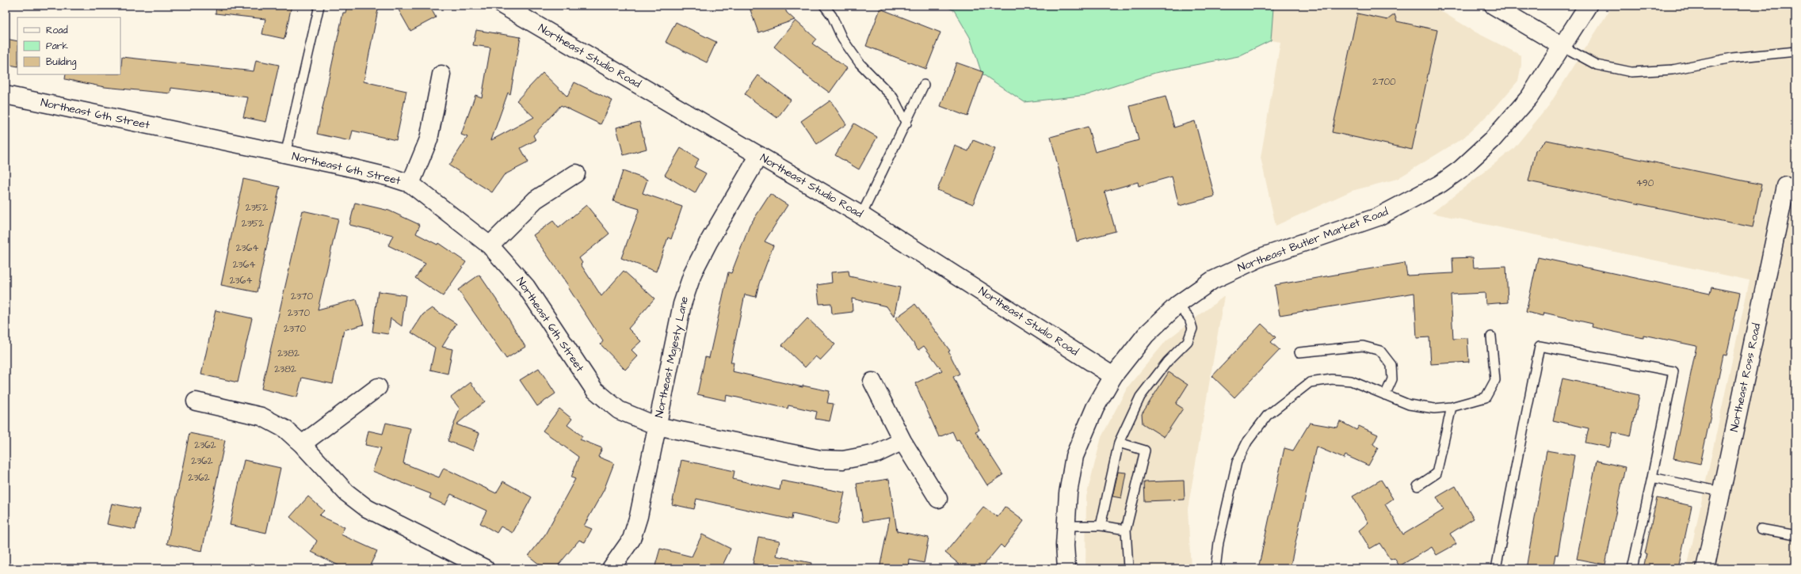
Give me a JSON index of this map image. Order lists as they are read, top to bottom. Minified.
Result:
{"streets":{"street":["Northeast Studio Road","Northeast 6th Street","Northeast Butler Market Road","Northeast Majesty Lane","Northeast Ross Road"]},"crossings":[["Northeast Studio Road","Northeast Butler Market Road"],["Northeast Studio Road","Northeast Majesty Lane"],["Northeast 6th Street","Northeast Majesty Lane"]],"house_numbers":["2700","490","2352","2352","2364","2364","2364","2370","2370","2370","2382","2382","2362","2362","2362"],"legend":["Road","Park","Building"]}
